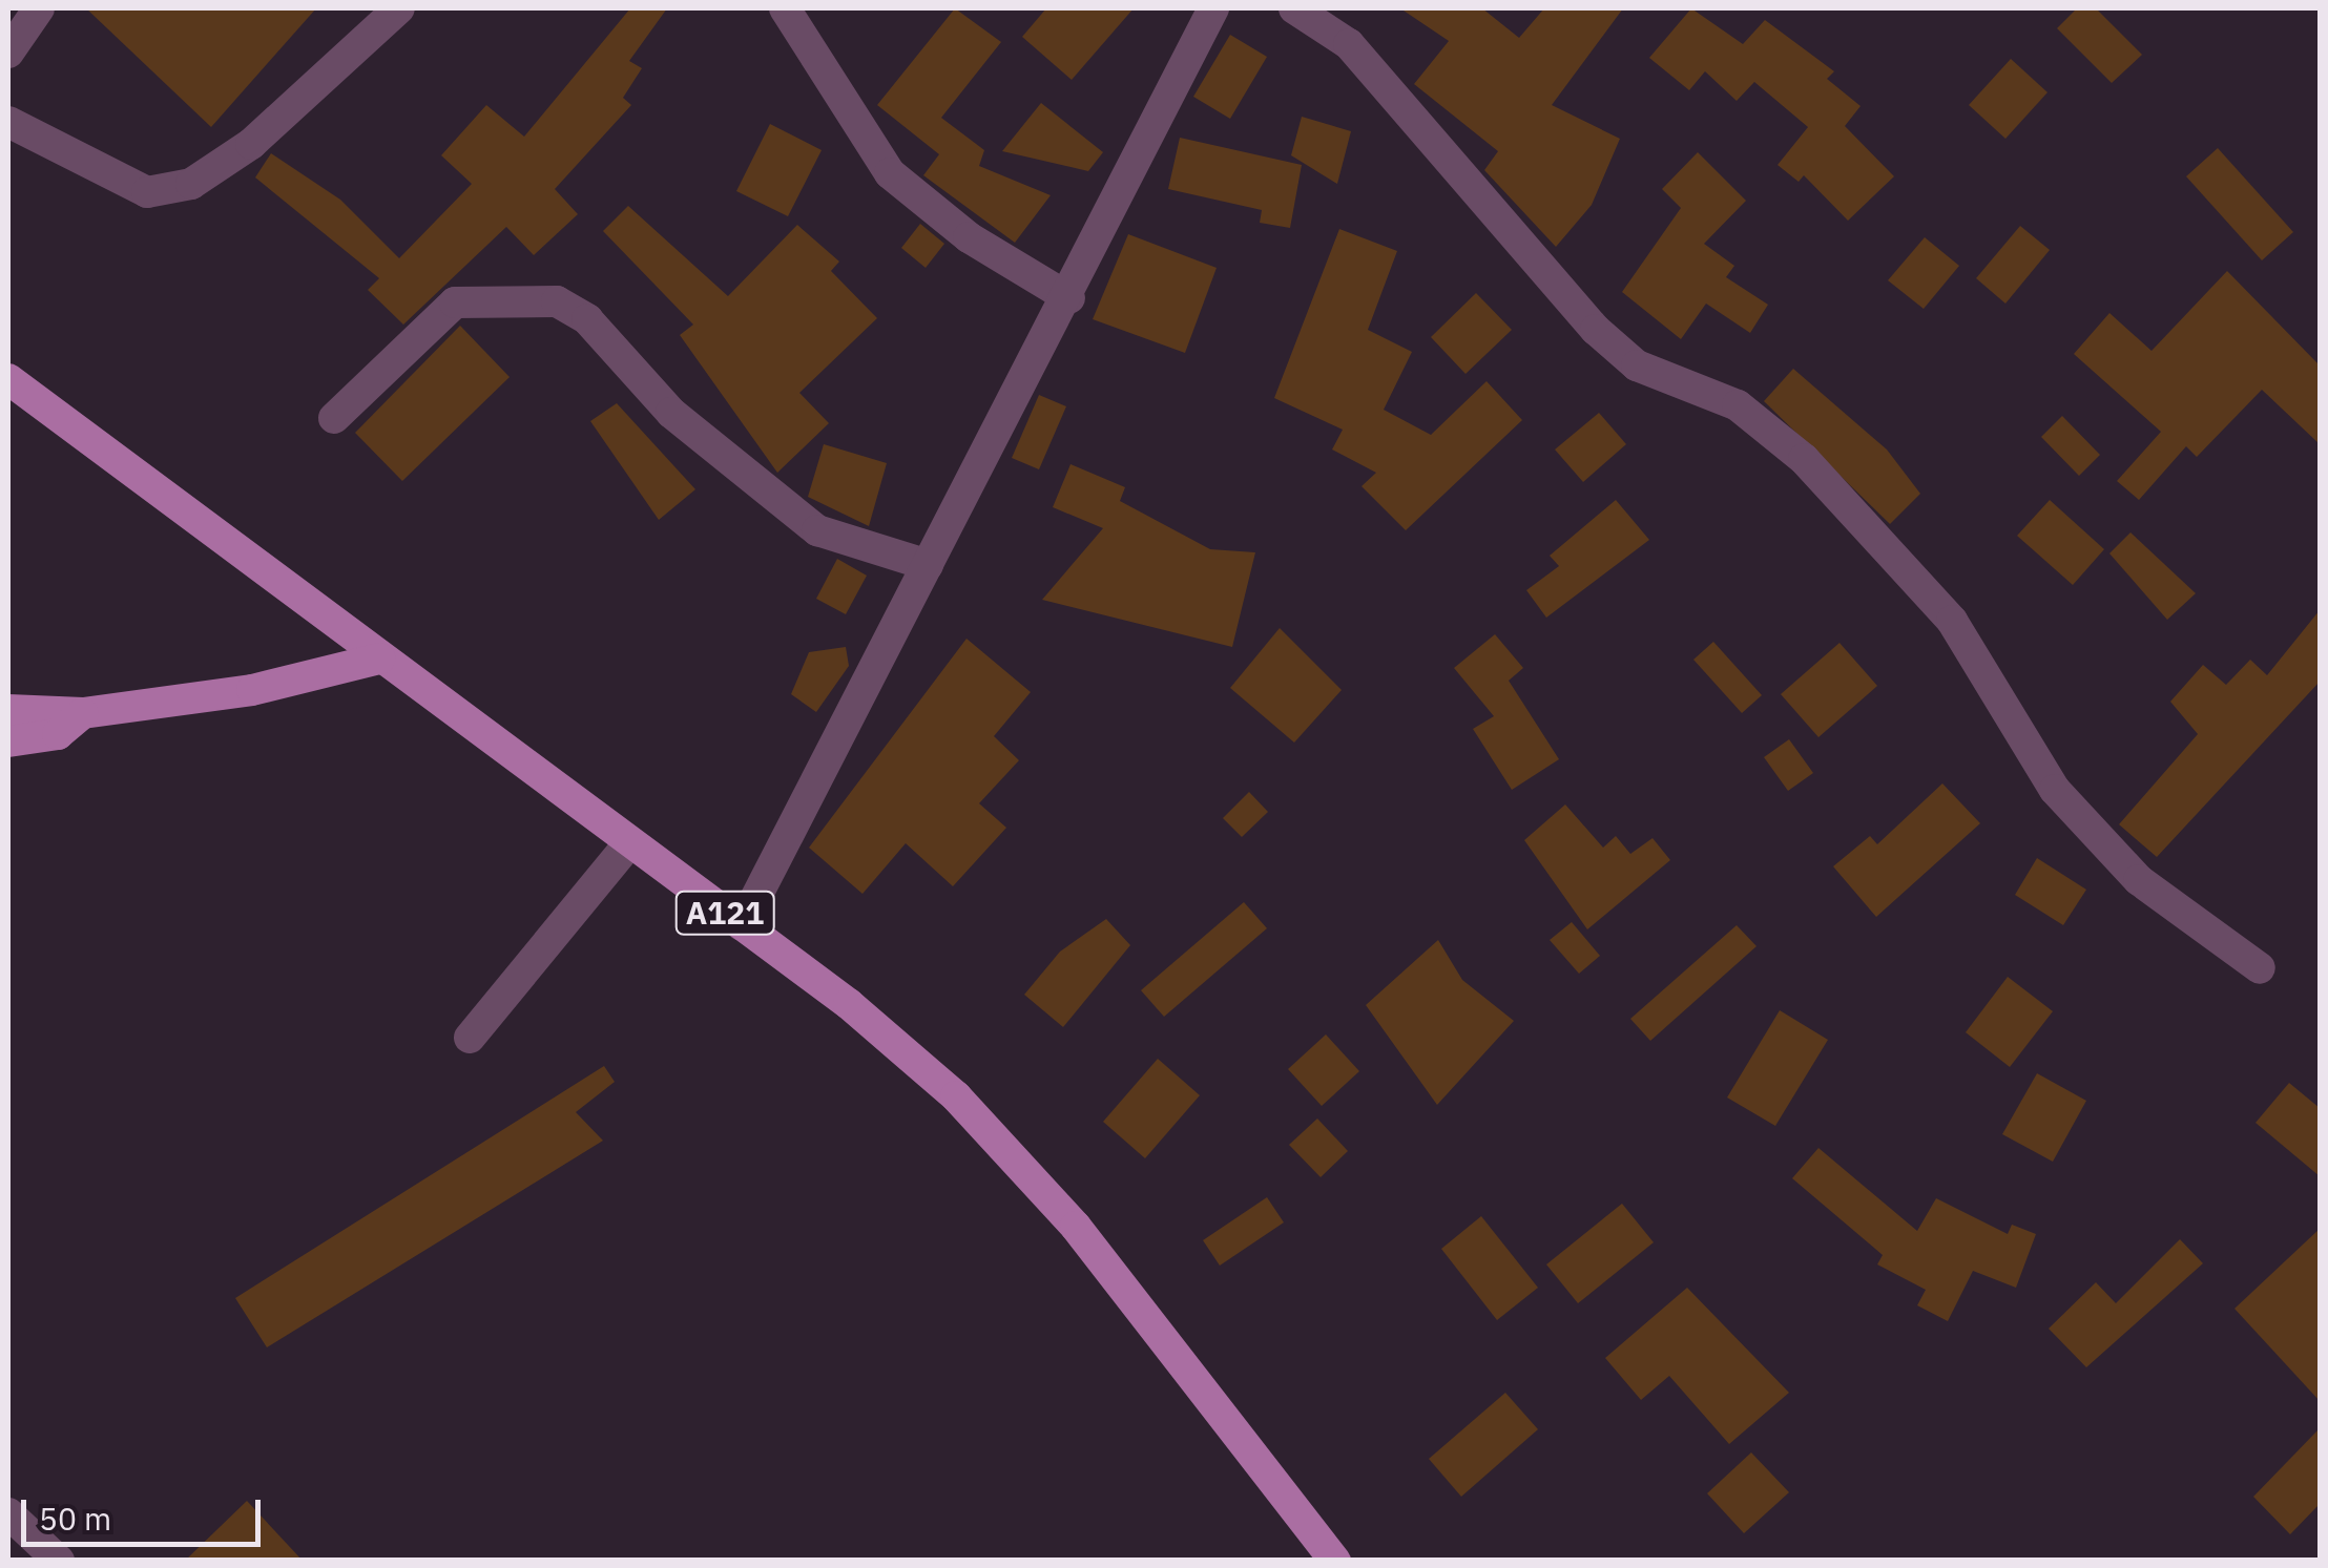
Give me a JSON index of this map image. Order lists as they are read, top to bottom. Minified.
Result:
{"streets":{"main road":["A121"]},"scale_bar":"50 m"}
